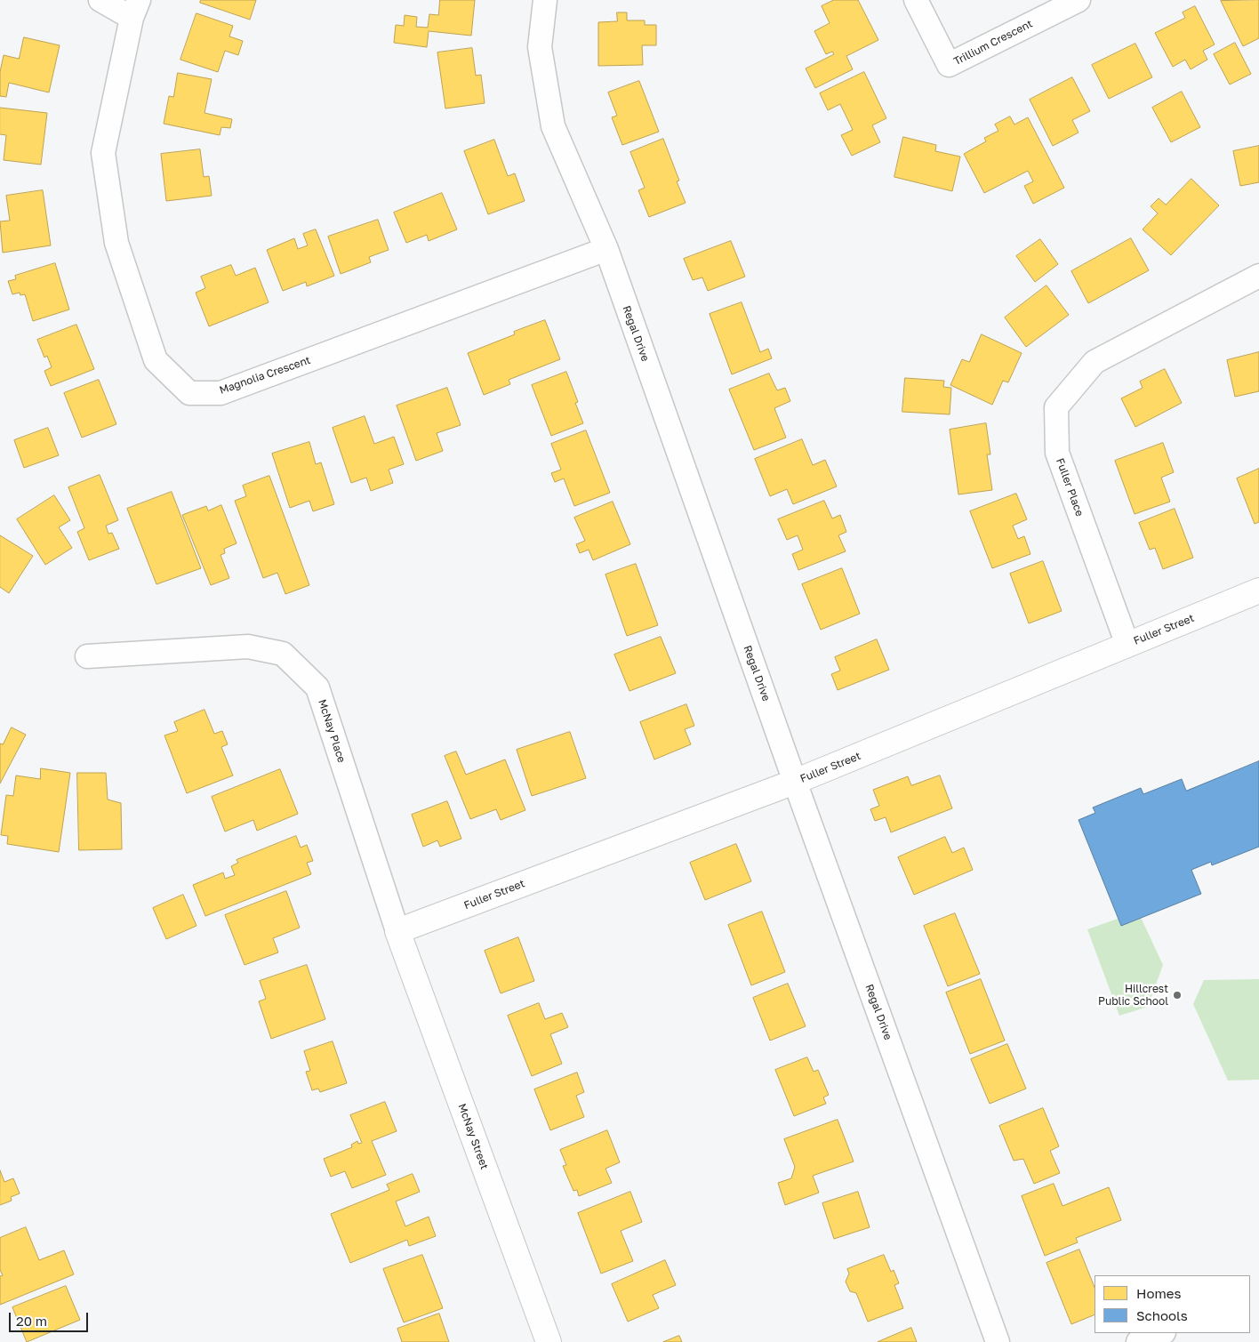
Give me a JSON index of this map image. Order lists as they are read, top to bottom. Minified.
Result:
{"streets":{"street":["Trillium Crescent","Regal Drive","Magnolia Crescent","Fuller Place","Fuller Street","McNay Place","McNay Street"]},"crossings":[["Regal Drive","Magnolia Crescent"],["Regal Drive","Fuller Street"],["Fuller Place","Fuller Street"],["Fuller Street","McNay Place"],["Fuller Street","McNay Street"],["McNay Place","McNay Street"]],"places":["Hillcrest Public School"],"legend":["Homes","Schools"],"scale_bar":"20 m"}
